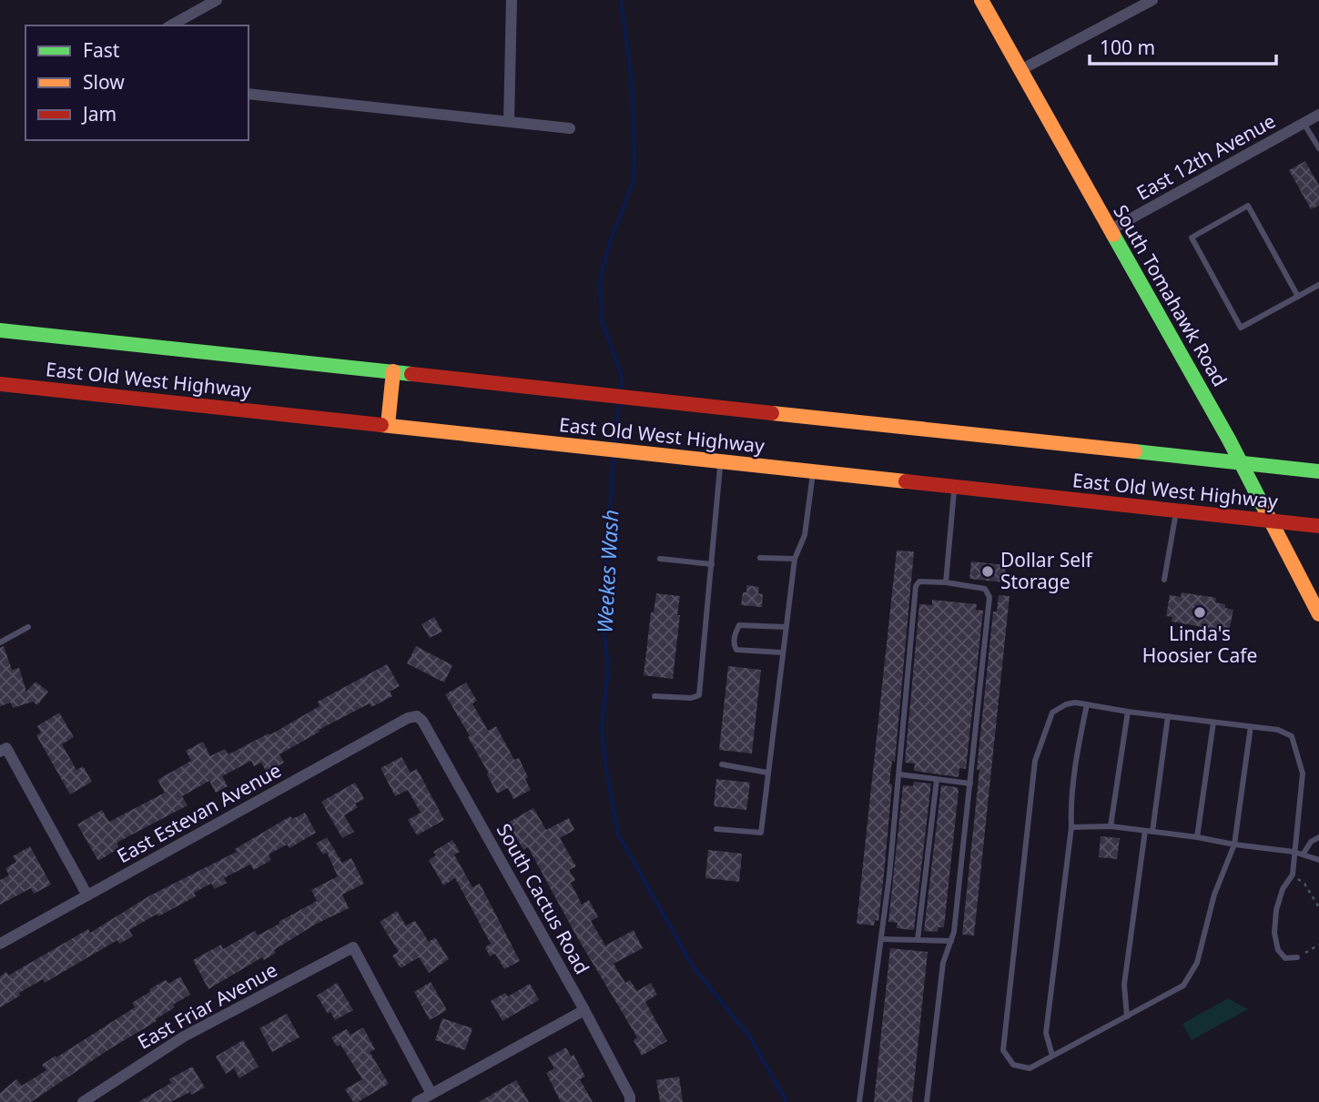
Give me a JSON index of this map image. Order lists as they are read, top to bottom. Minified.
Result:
{"streets":{"main road":["South Tomahawk Road","East Old West Highway"],"street":["East 12th Avenue","East Estevan Avenue","South Cactus Road","East Friar Avenue"]},"crossings":[["East 12th Avenue","South Tomahawk Road"],["South Tomahawk Road","East Old West Highway"],["East Estevan Avenue","South Cactus Road"]],"water":["Weekes Wash"],"places":["Dollar Self Storage","Linda's Hoosier Cafe"],"legend":["Fast","Slow","Jam"],"scale_bar":"100 m"}
